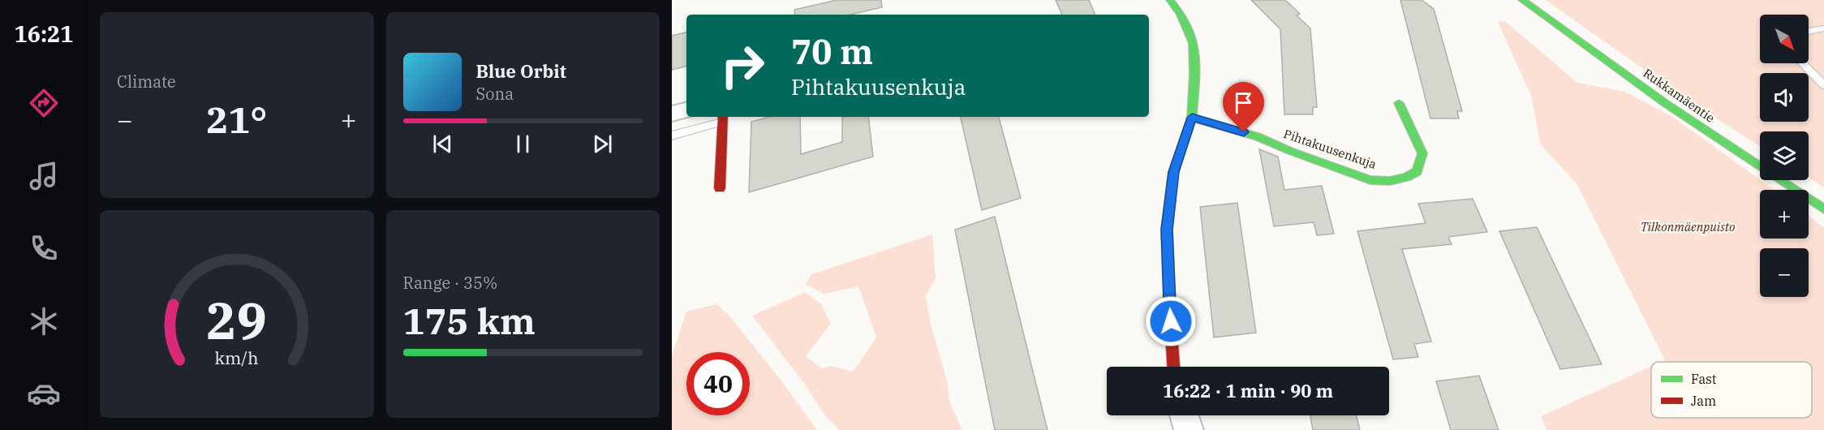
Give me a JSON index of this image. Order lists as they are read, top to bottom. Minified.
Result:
{"streets":{"street":["Rukkamäentie","Pihtakuusenkuja"]},"parks":["Tilkonmäenpuisto"],"legend":["Fast","Jam"],"north":"bottom right","page":{"tabs":"16:21","tile":["Climate",["Range · 35%","175 km"]],"map_buttons":["+","−"],"turn":["70 m","Pihtakuusenkuja"],"song":["Blue Orbit","Sona"],"heat":["−","21°","+"],"limit":"40","trip":"16:22 · 1 min · 90 m","gauge":["29","km/h"]}}
